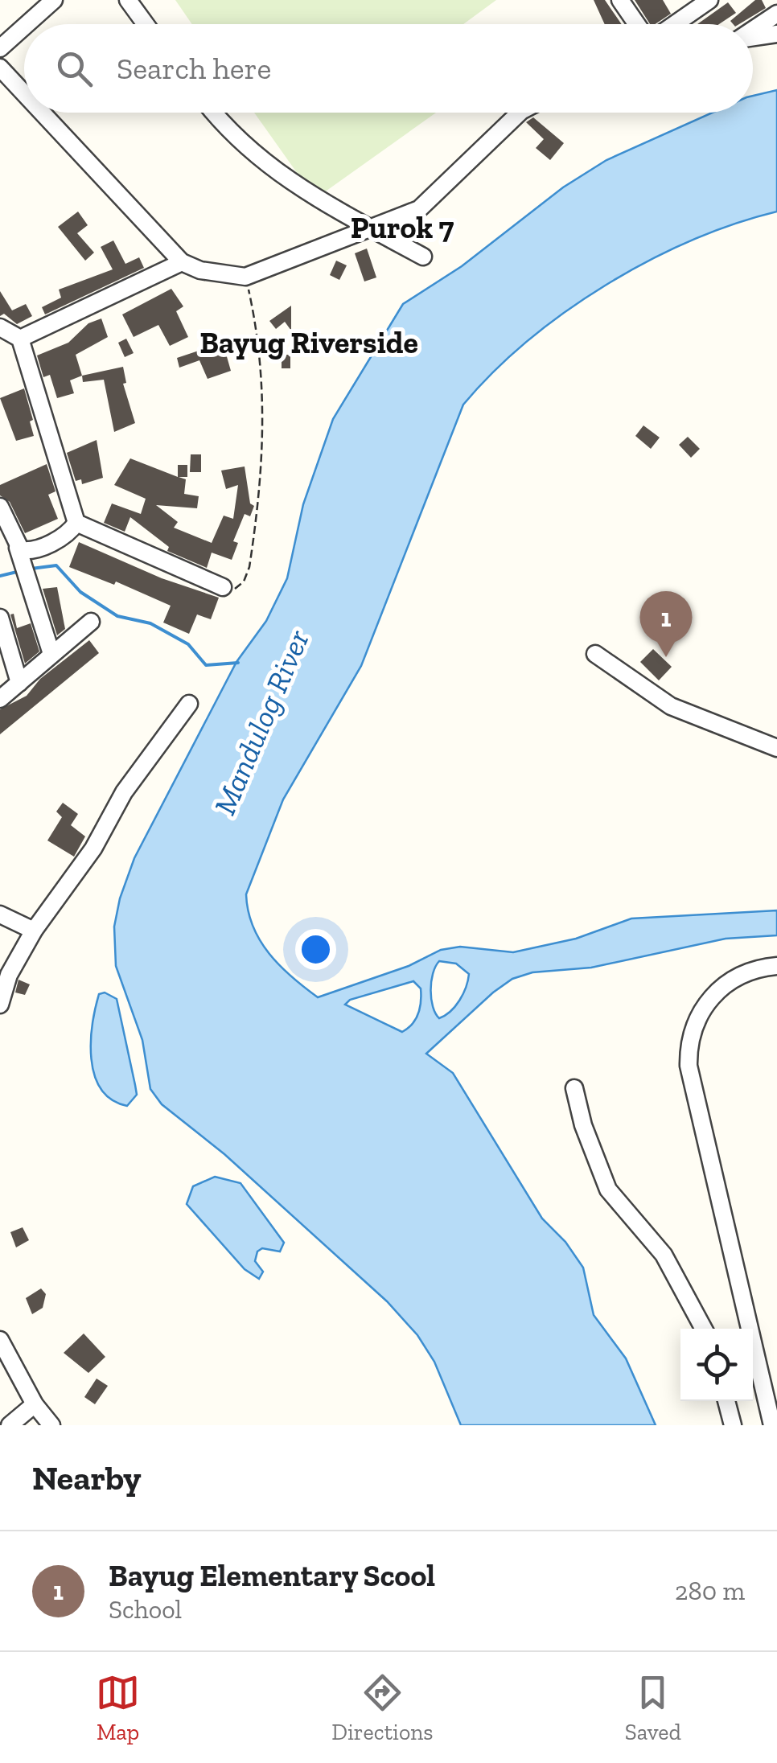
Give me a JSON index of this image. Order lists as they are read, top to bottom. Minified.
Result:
{"districts":["Purok 7","Bayug Riverside"],"water":["Mandulog River"],"page":{"search":"Search here","pins":"1","heading":"Nearby","list":[{"mark":"1","name":"Bayug Elementary Scool","note":"School","value":"280 m"}],"nav":["Map","Directions","Saved"]}}
